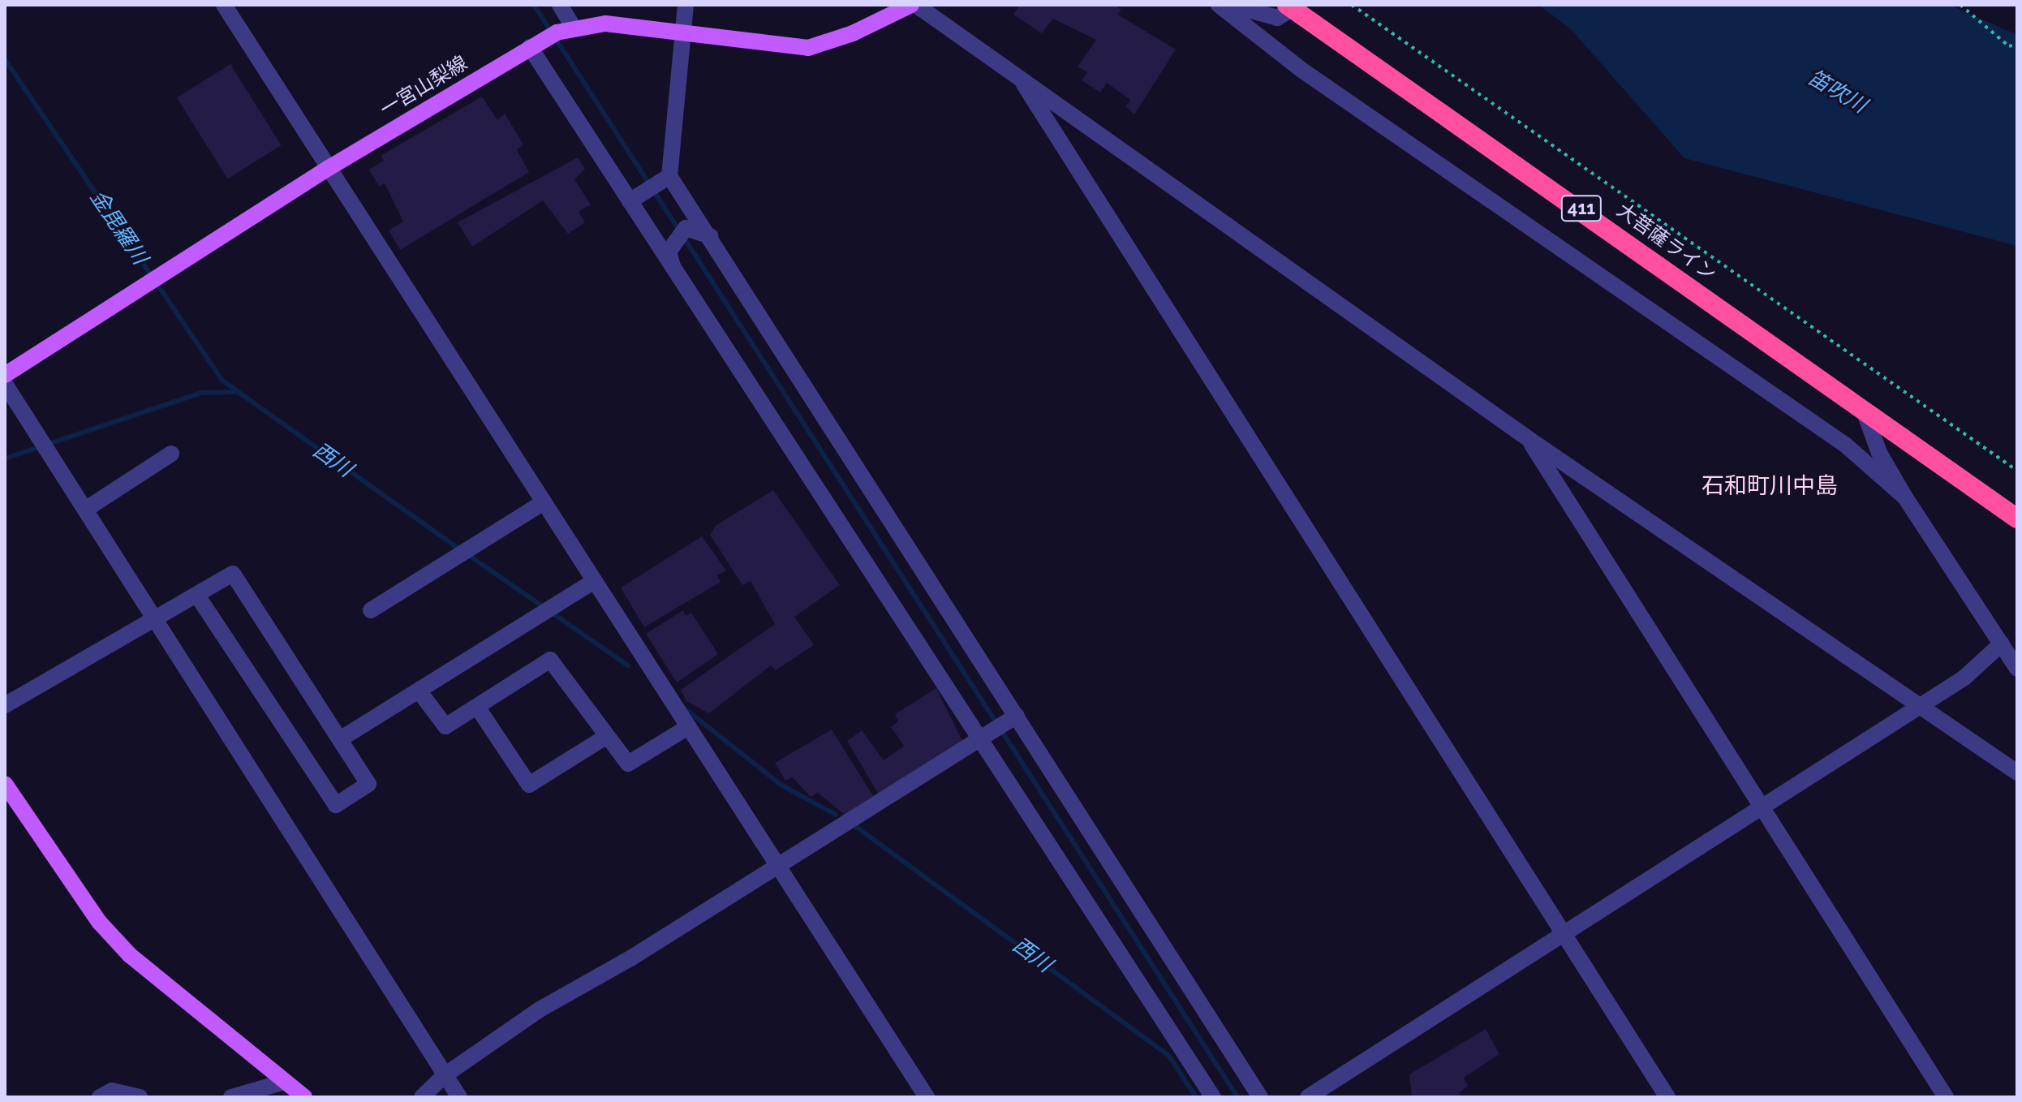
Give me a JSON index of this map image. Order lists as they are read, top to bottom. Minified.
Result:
{"streets":{"highway":["411","大菩薩ライン"],"main road":["一宮山梨線"]},"districts":["石和町川中島"],"water":["笛吹川","金毘羅川","西川"]}
